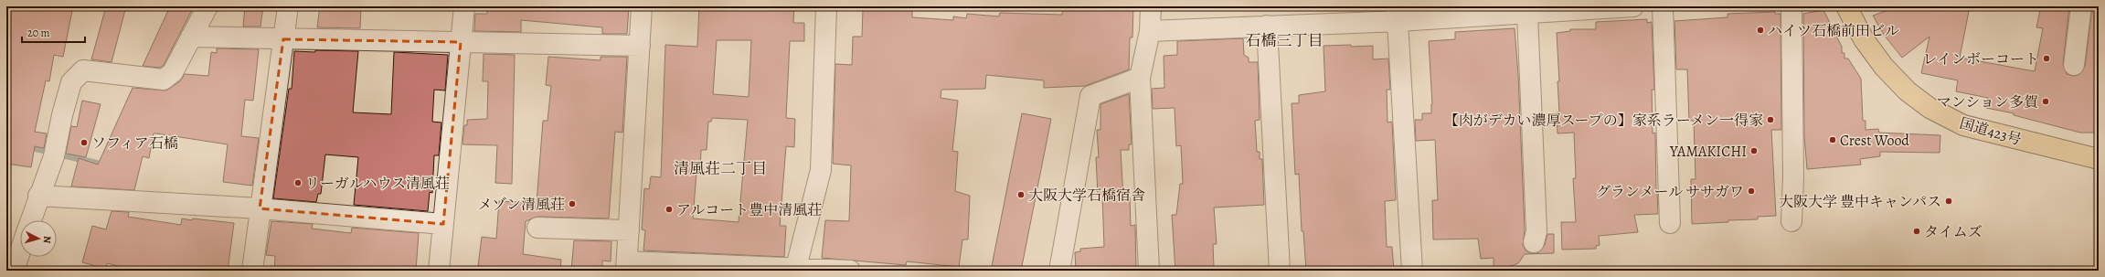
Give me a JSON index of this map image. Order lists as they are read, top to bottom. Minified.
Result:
{"streets":{"highway":["国道423号"]},"districts":["石橋三丁目","清風荘二丁目"],"places":["ハイツ石橋前田ビル","レインボーコート","マンション多賀","【肉がデカい濃厚スープの】家系ラーメン一得家","Crest Wood","ソフィア石橋","YAMAKICHI","リーガルハウス清風荘","グランメール ササガワ","大阪大学石橋宿舎","大阪大学 豊中キャンパス","メゾン清風荘","アルコート豊中清風荘","タイムズ"],"scale_bar":"20 m","north":"right"}
